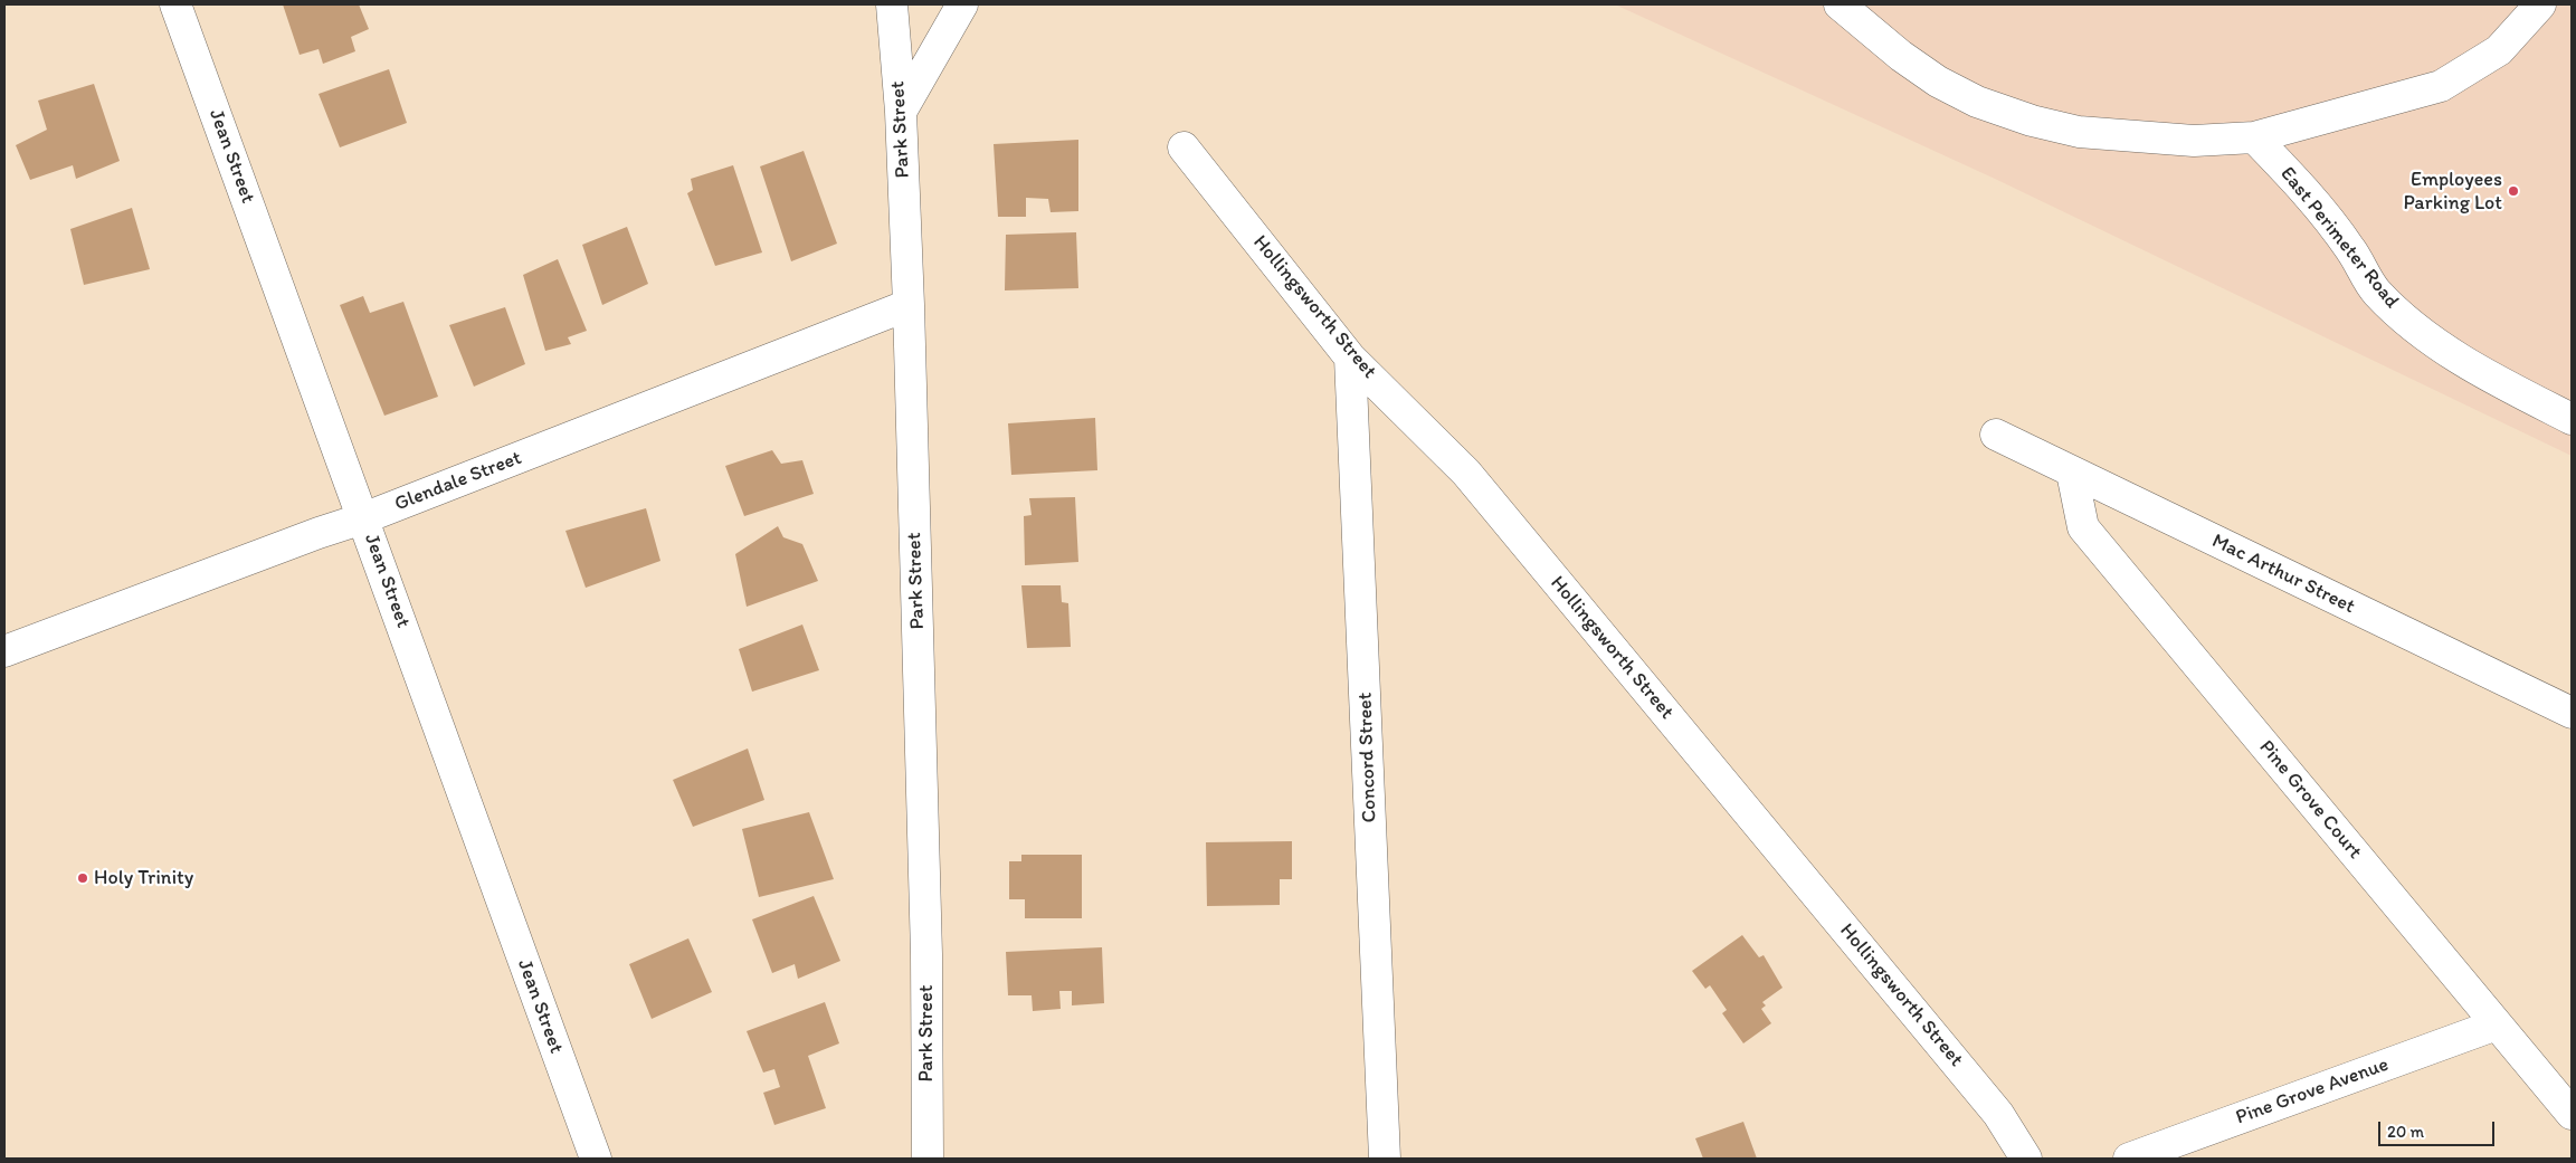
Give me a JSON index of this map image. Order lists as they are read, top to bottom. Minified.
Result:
{"streets":{"street":["Park Street","Jean Street","East Perimeter Road","Hollingsworth Street","Glendale Street","Mac Arthur Street","Concord Street","Pine Grove Court","Pine Grove Avenue"]},"crossings":[["Park Street","Glendale Street"],["Jean Street","Glendale Street"],["Hollingsworth Street","Concord Street"],["Mac Arthur Street","Pine Grove Court"],["Pine Grove Court","Pine Grove Avenue"]],"places":["Employees Parking Lot","Holy Trinity"],"scale_bar":"20 m"}
